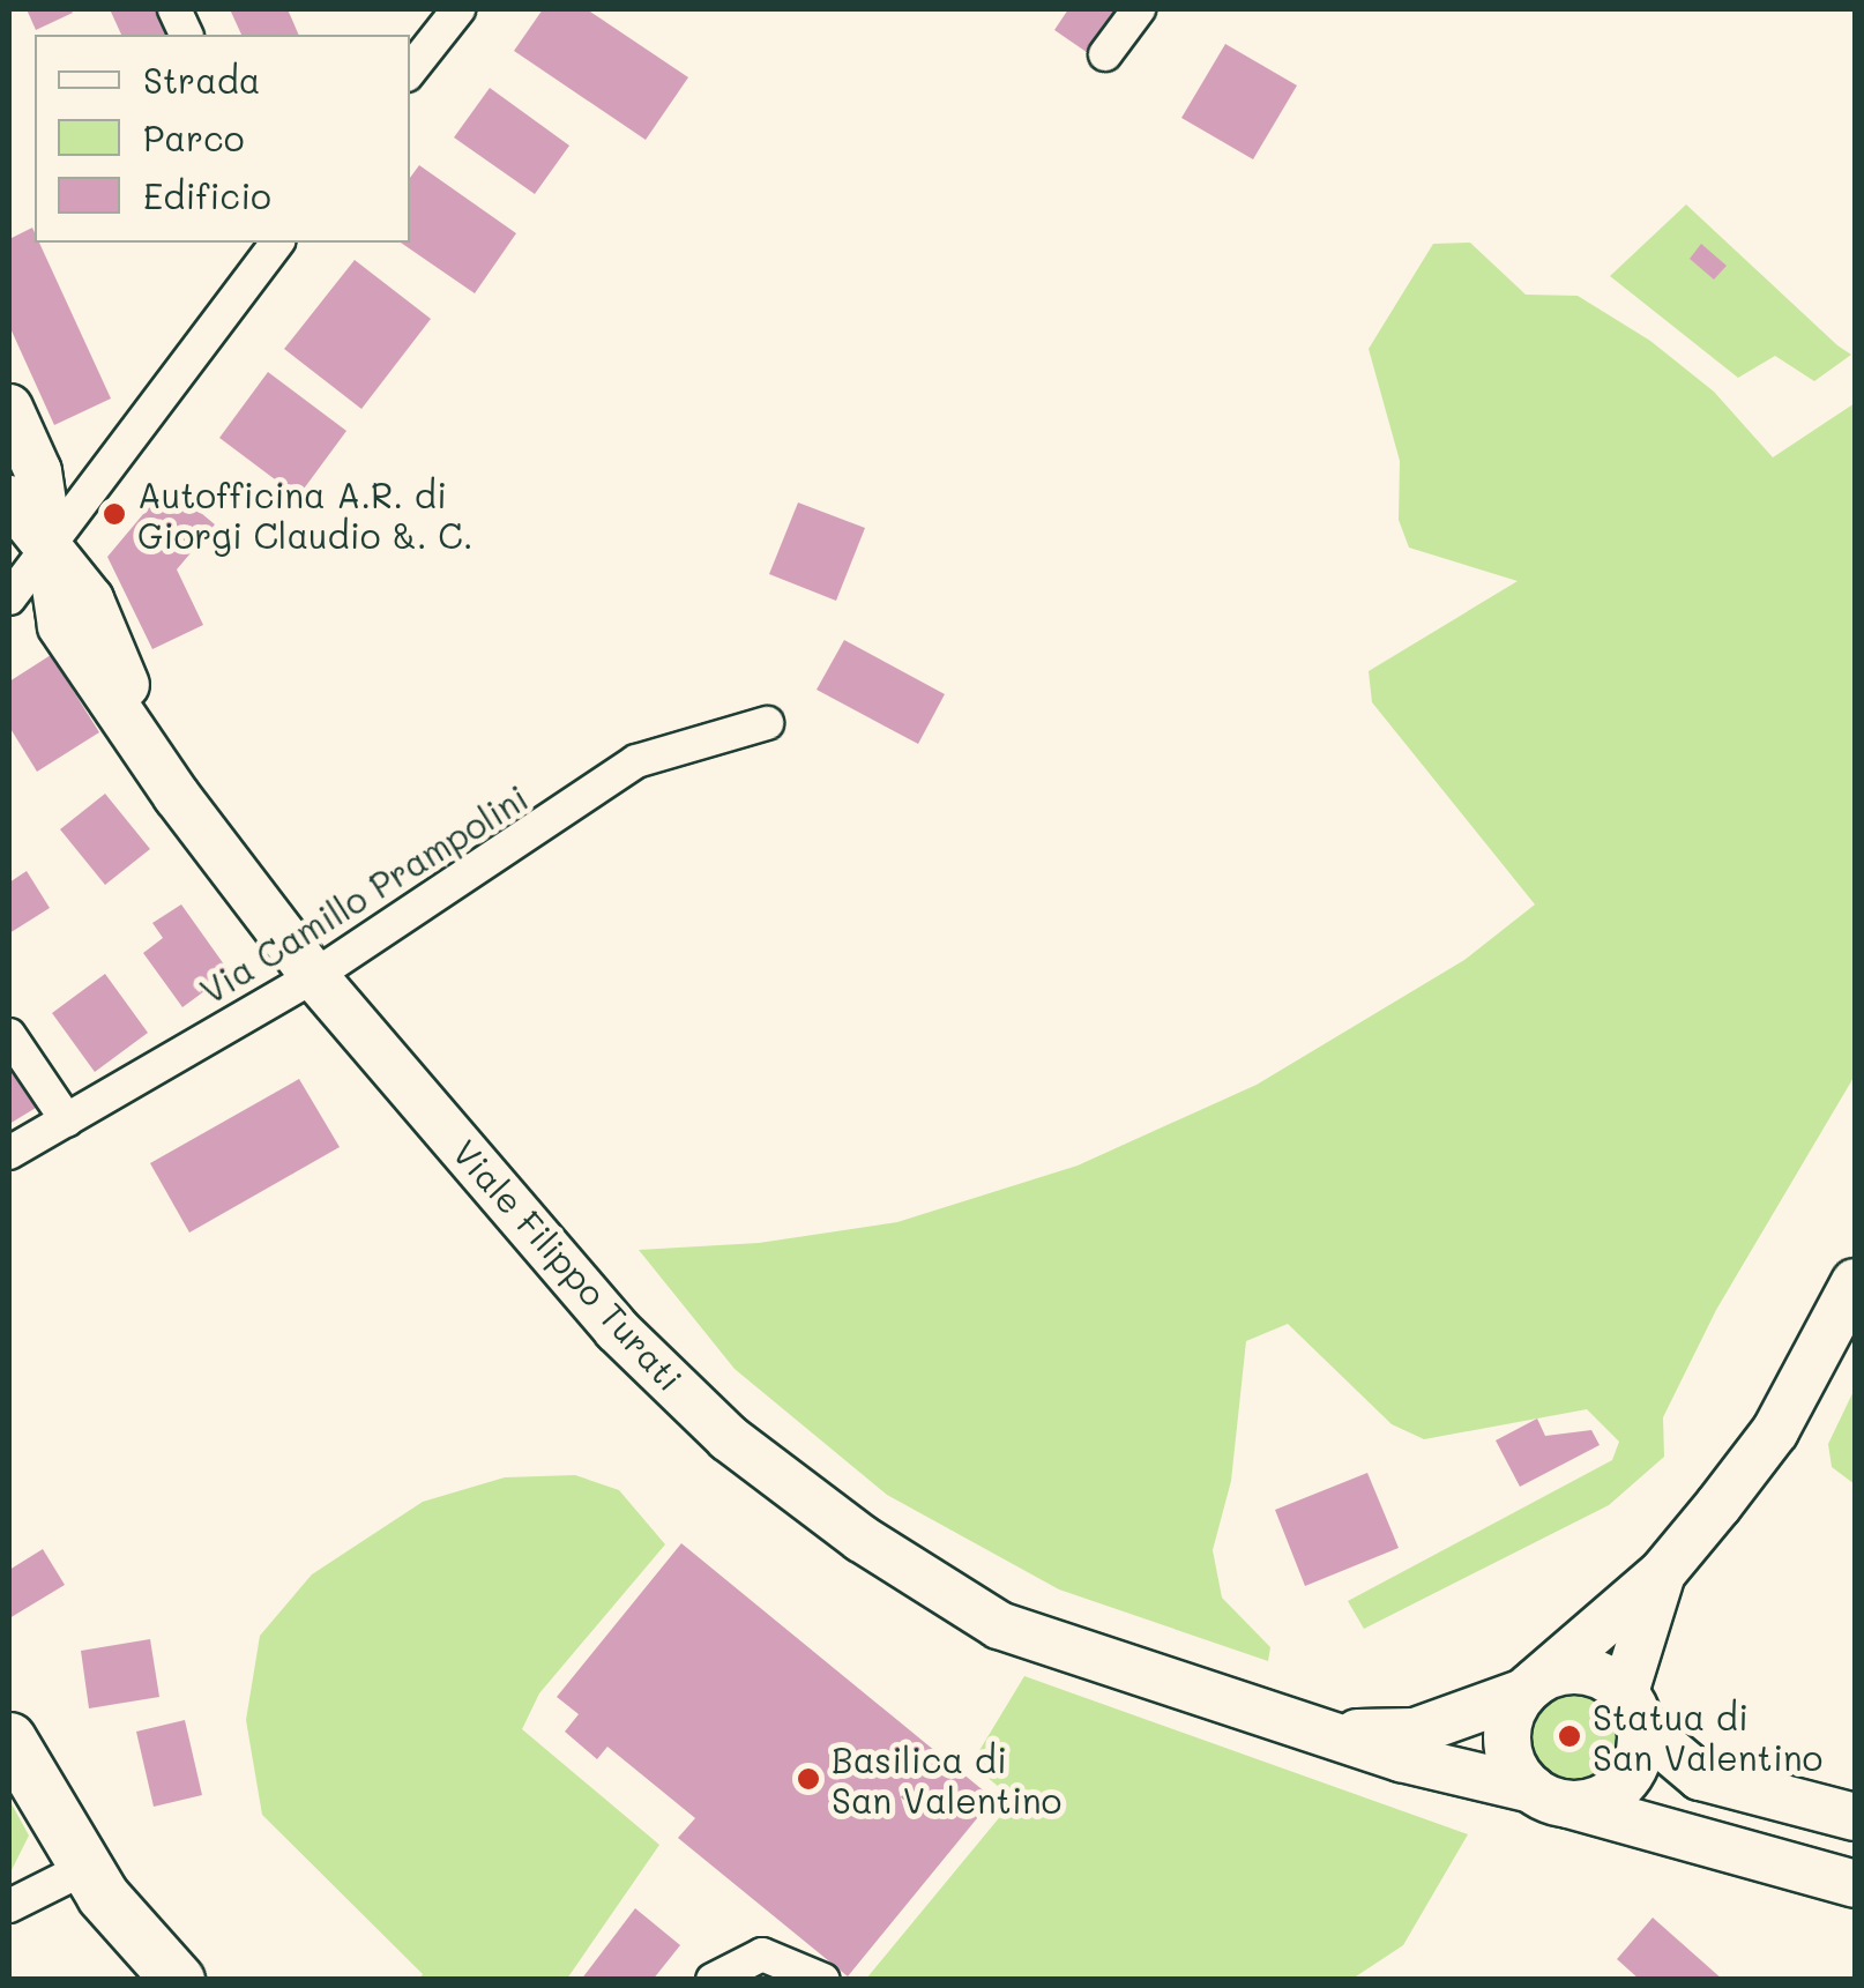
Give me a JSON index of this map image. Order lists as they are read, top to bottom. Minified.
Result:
{"streets":{"street":["Via Camillo Prampolini","Viale Filippo Turati"]},"crossings":[["Via Camillo Prampolini","Viale Filippo Turati"]],"places":["Autofficina A.R. di Giorgi Claudio &. C.","Statua di San Valentino","Basilica di San Valentino"],"legend":["Strada","Parco","Edificio"]}
